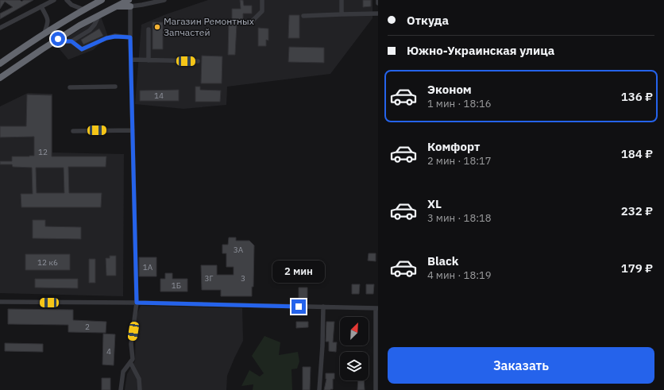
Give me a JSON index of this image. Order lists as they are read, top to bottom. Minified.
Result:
{"places":["Магазин Ремонтных Запчастей"],"house_numbers":["14","12","3А","12 к6","1А","3Г","3","1Б","2","4"],"north":"top right","page":{"banner":["Откуда","Южно-Украинская улица"],"list":[{"name":"Эконом","note":"1 мин · 18:16","value":"136 ₽"},{"name":"Комфорт","note":"2 мин · 18:17","value":"184 ₽"},{"name":"XL","note":"3 мин · 18:18","value":"232 ₽"},{"name":"Black","note":"4 мин · 18:19","value":"179 ₽"}],"bubble":"2 мин","buttons":"Заказать"}}
